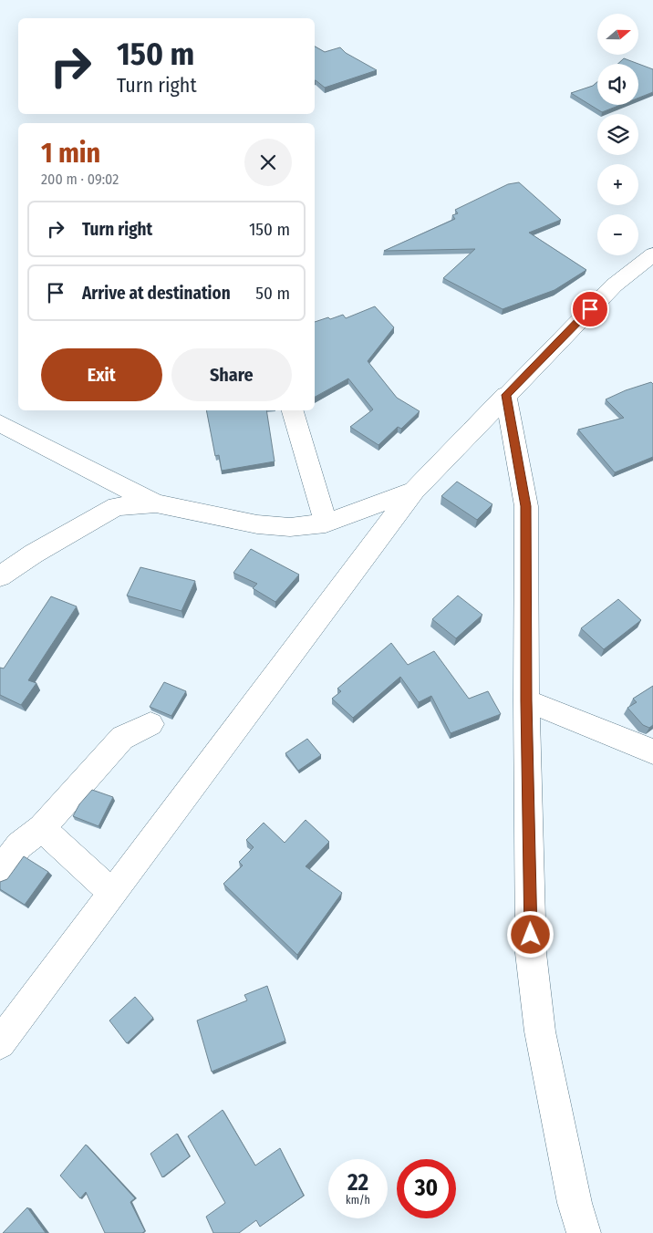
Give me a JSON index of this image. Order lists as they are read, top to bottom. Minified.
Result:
{"north":"right","page":{"map_buttons":["+","−"],"turn":["150 m","Turn right"],"heading":["1 min","200 m · 09:02"],"list":[{"name":"Turn right","value":"150 m"},{"name":"Arrive at destination","value":"50 m"}],"buttons":["Exit","Share"],"speed":"22 km/h","limit":"30"}}
